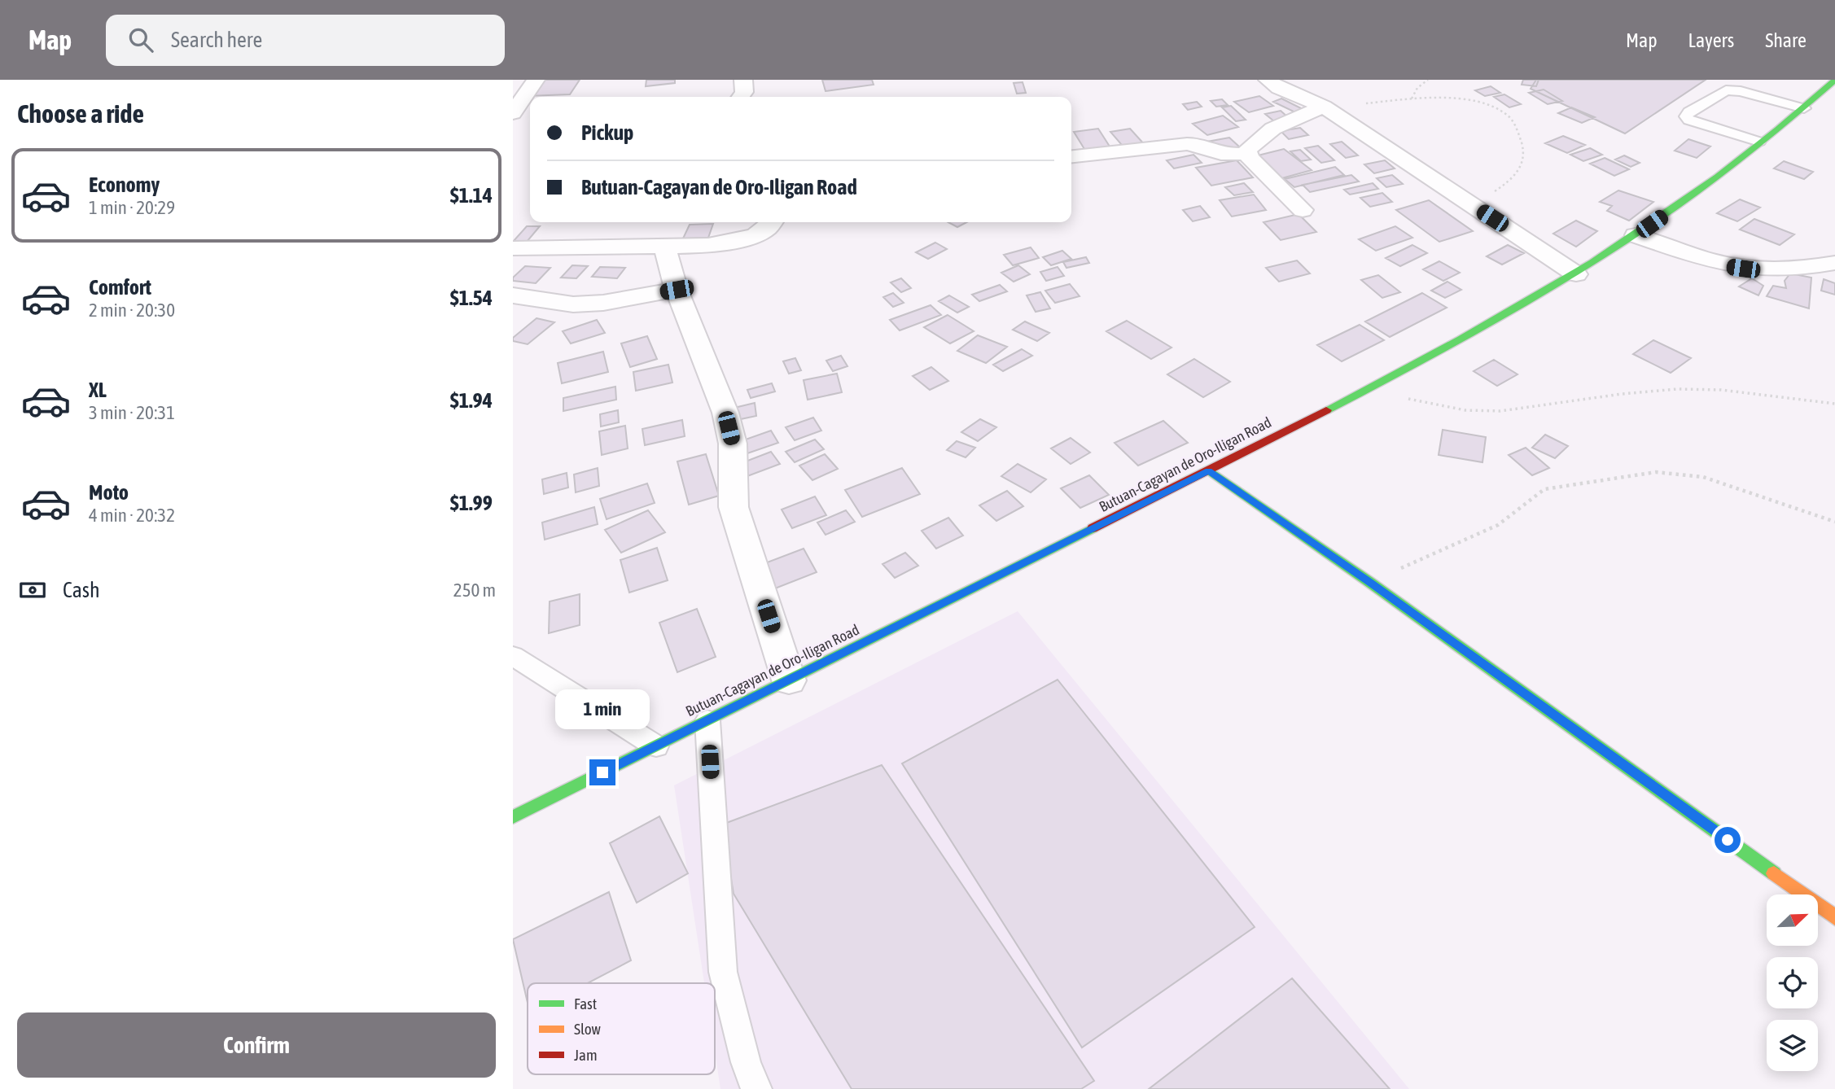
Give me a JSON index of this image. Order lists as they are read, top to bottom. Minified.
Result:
{"streets":{"main road":["Butuan-Cagayan de Oro-Iligan Road"]},"legend":["Fast","Slow","Jam"],"north":"top right","page":{"header":"Map","search":"Search here","nav":["Map","Layers","Share"],"heading":"Choose a ride","banner":["Pickup","Butuan-Cagayan de Oro-Iligan Road"],"list":[{"name":"Economy","note":"1 min · 20:29","value":"$1.14"},{"name":"Comfort","note":"2 min · 20:30","value":"$1.54"},{"name":"XL","note":"3 min · 20:31","value":"$1.94"},{"name":"Moto","note":"4 min · 20:32","value":"$1.99"}],"pay":["Cash","250 m"],"bubble":"1 min","buttons":"Confirm"}}
